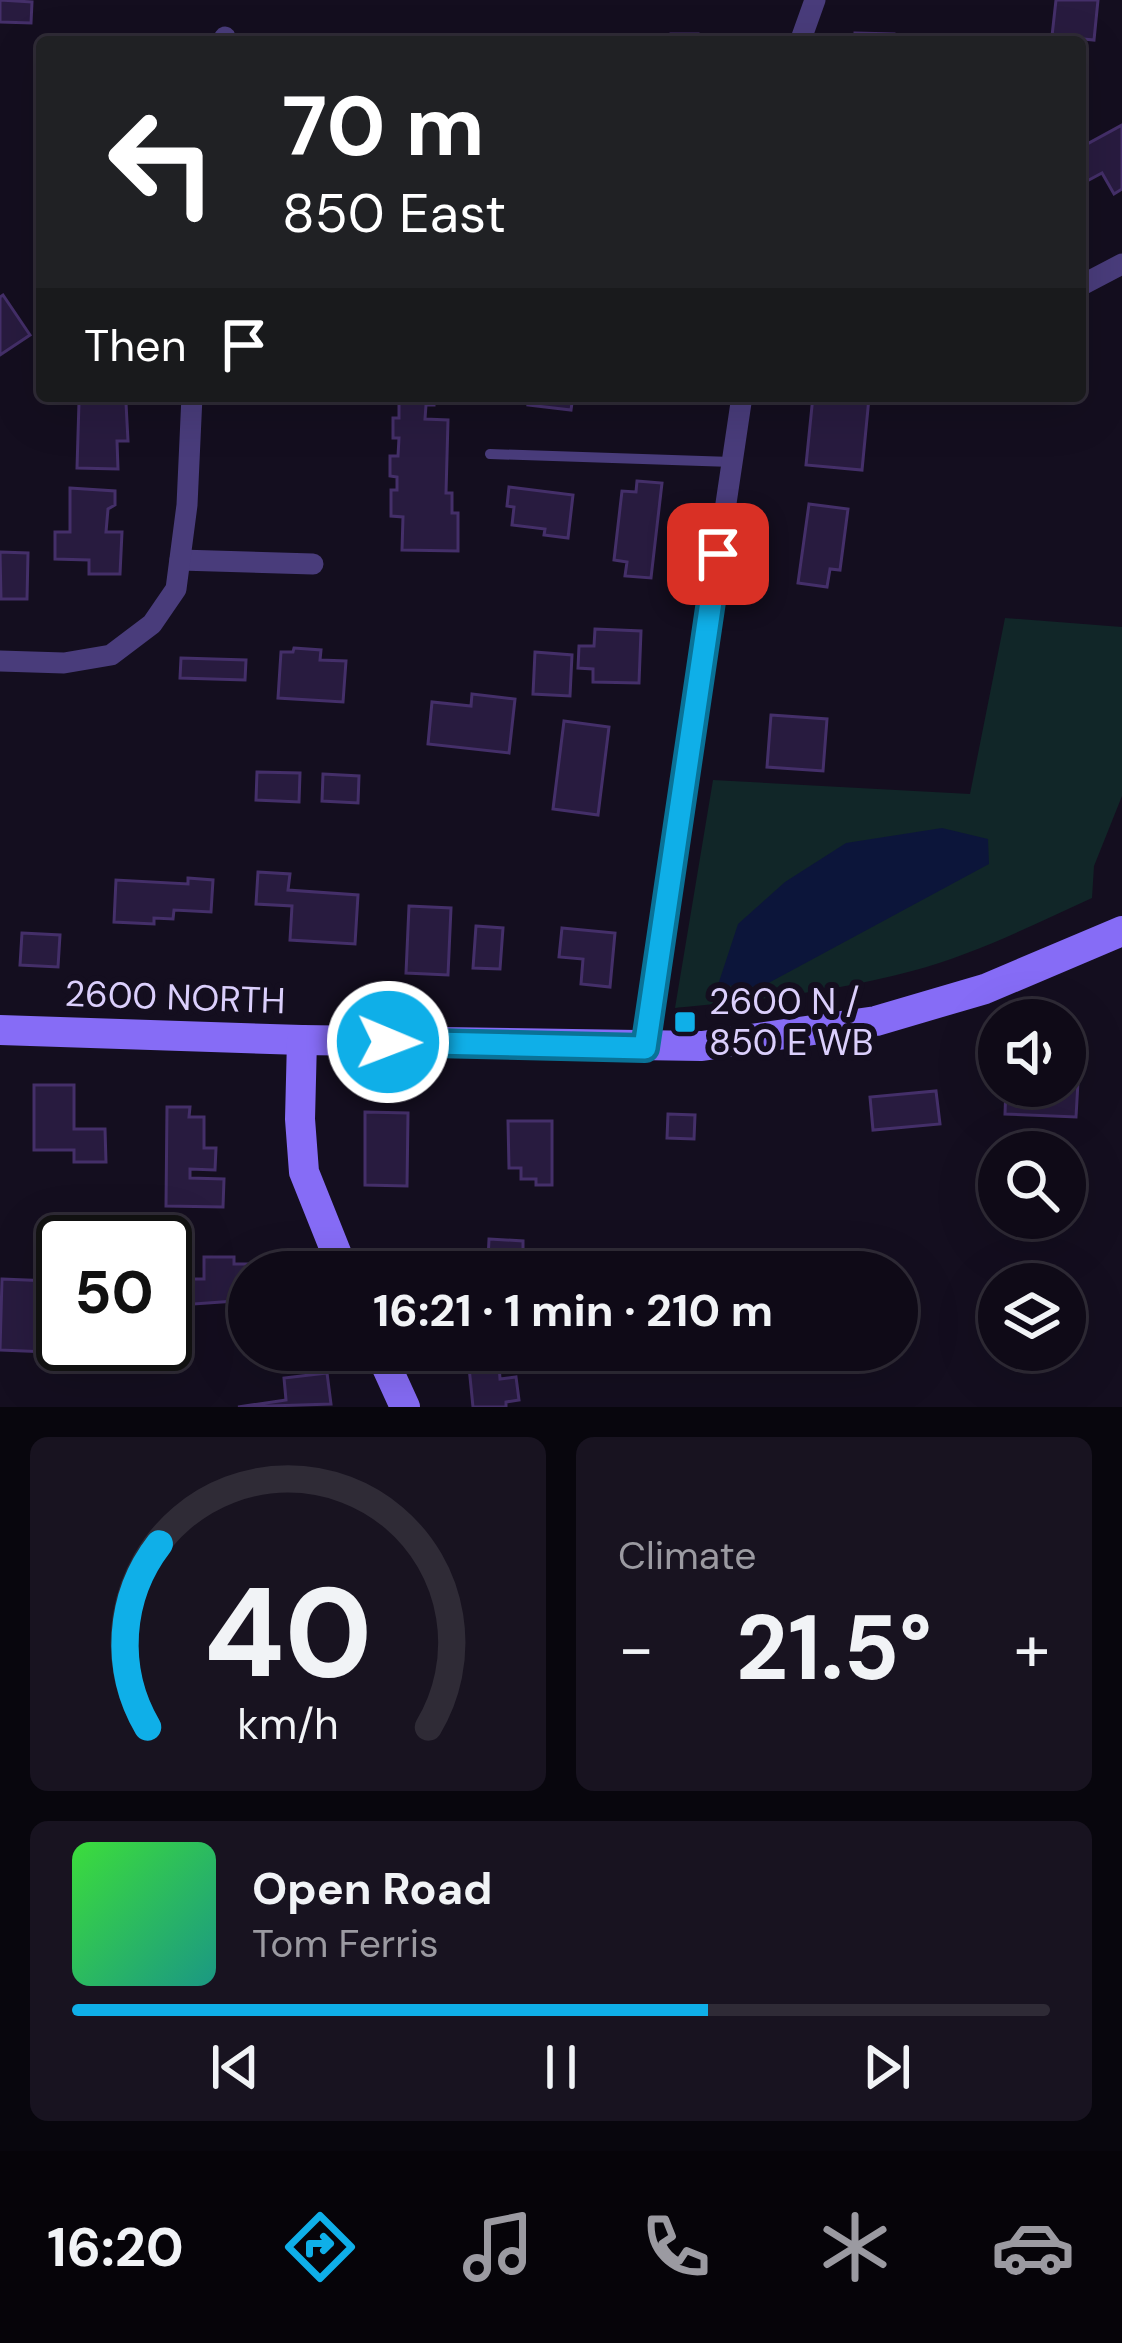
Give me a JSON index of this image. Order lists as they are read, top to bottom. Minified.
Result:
{"streets":{"main road":["2600 NORTH"]},"places":{"transit":["2600 N / 850 E WB"]},"page":{"turn":["70 m","850 East"],"then":"Then","limit":"50","trip":"16:21 · 1 min · 210 m","tile":"Climate","heat":["−","21.5°","+"],"song":["Open Road","Tom Ferris"],"tabs":"16:20","gauge":["40","km/h"]}}
